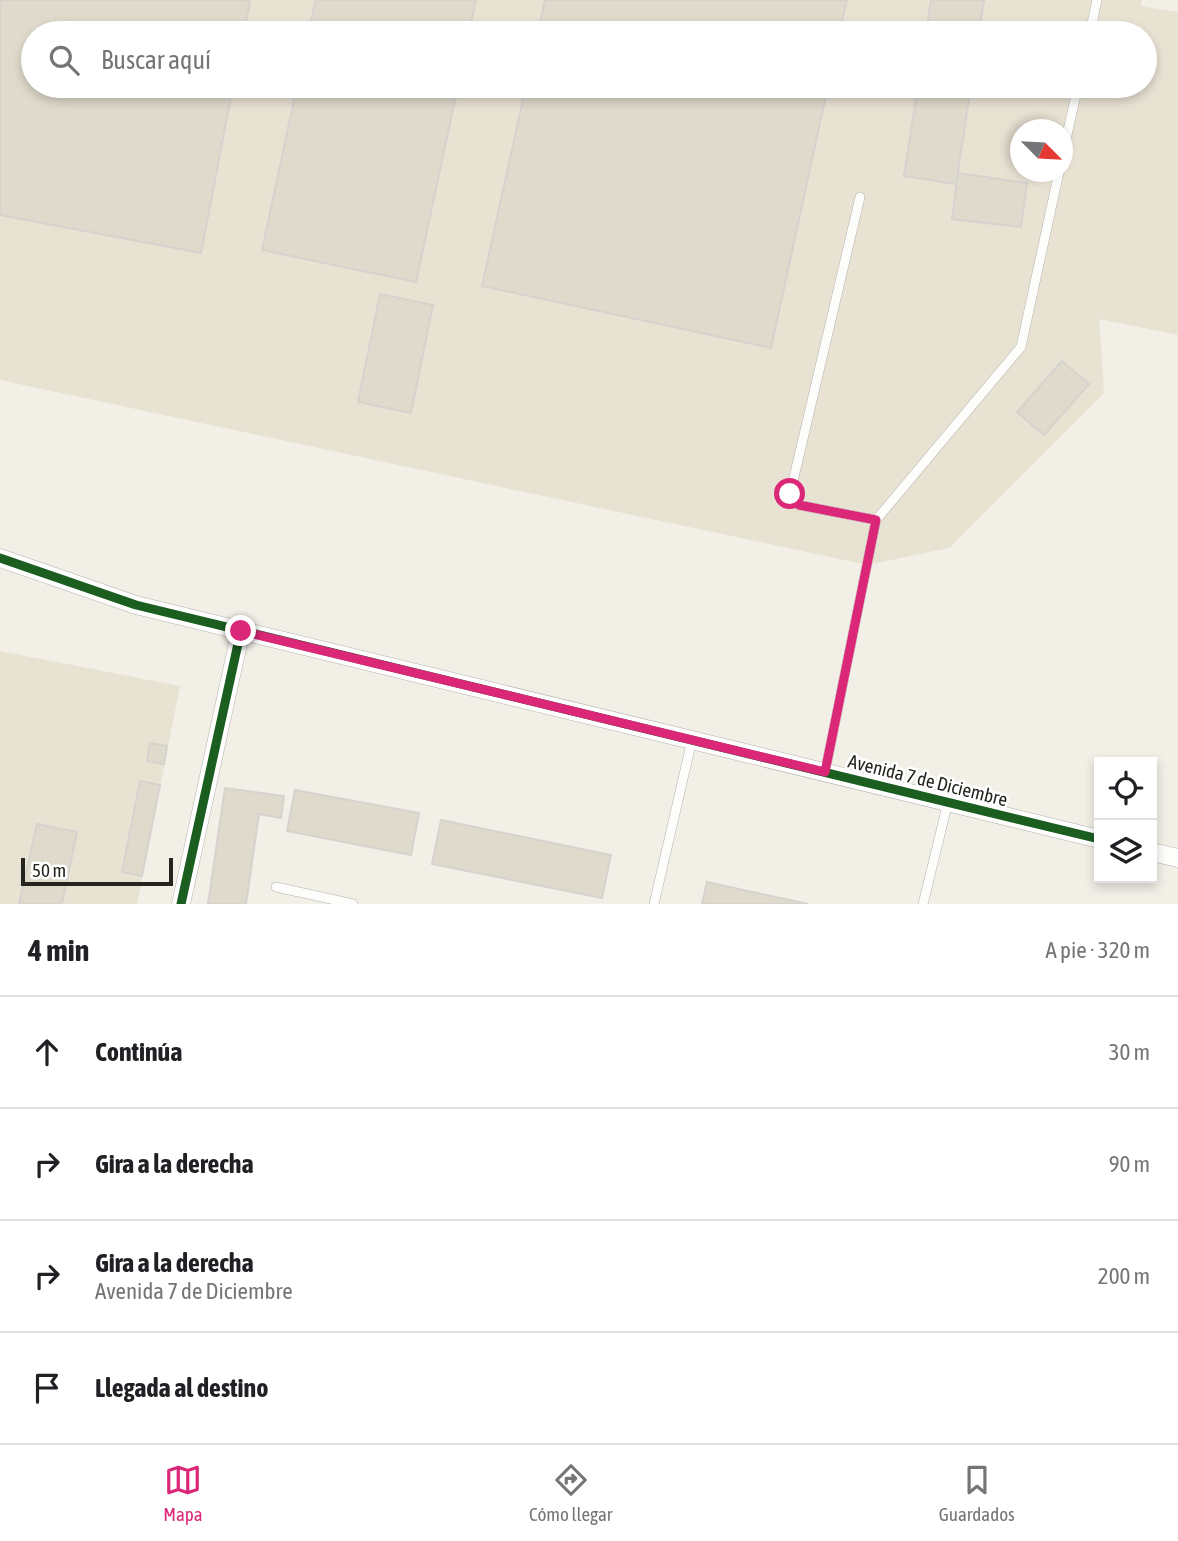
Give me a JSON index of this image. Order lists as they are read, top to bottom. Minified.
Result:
{"streets":{"street":["Avenida 7 de Diciembre"]},"scale_bar":"50 m","north":"bottom right","page":{"search":"Buscar aquí","scale":"50 m","heading":["4 min","A pie · 320 m"],"list":[["Continúa","30 m"],["Gira a la derecha","90 m"],["Gira a la derecha","Avenida 7 de Diciembre","200 m"],"Llegada al destino"],"nav":["Mapa","Cómo llegar","Guardados"]}}
